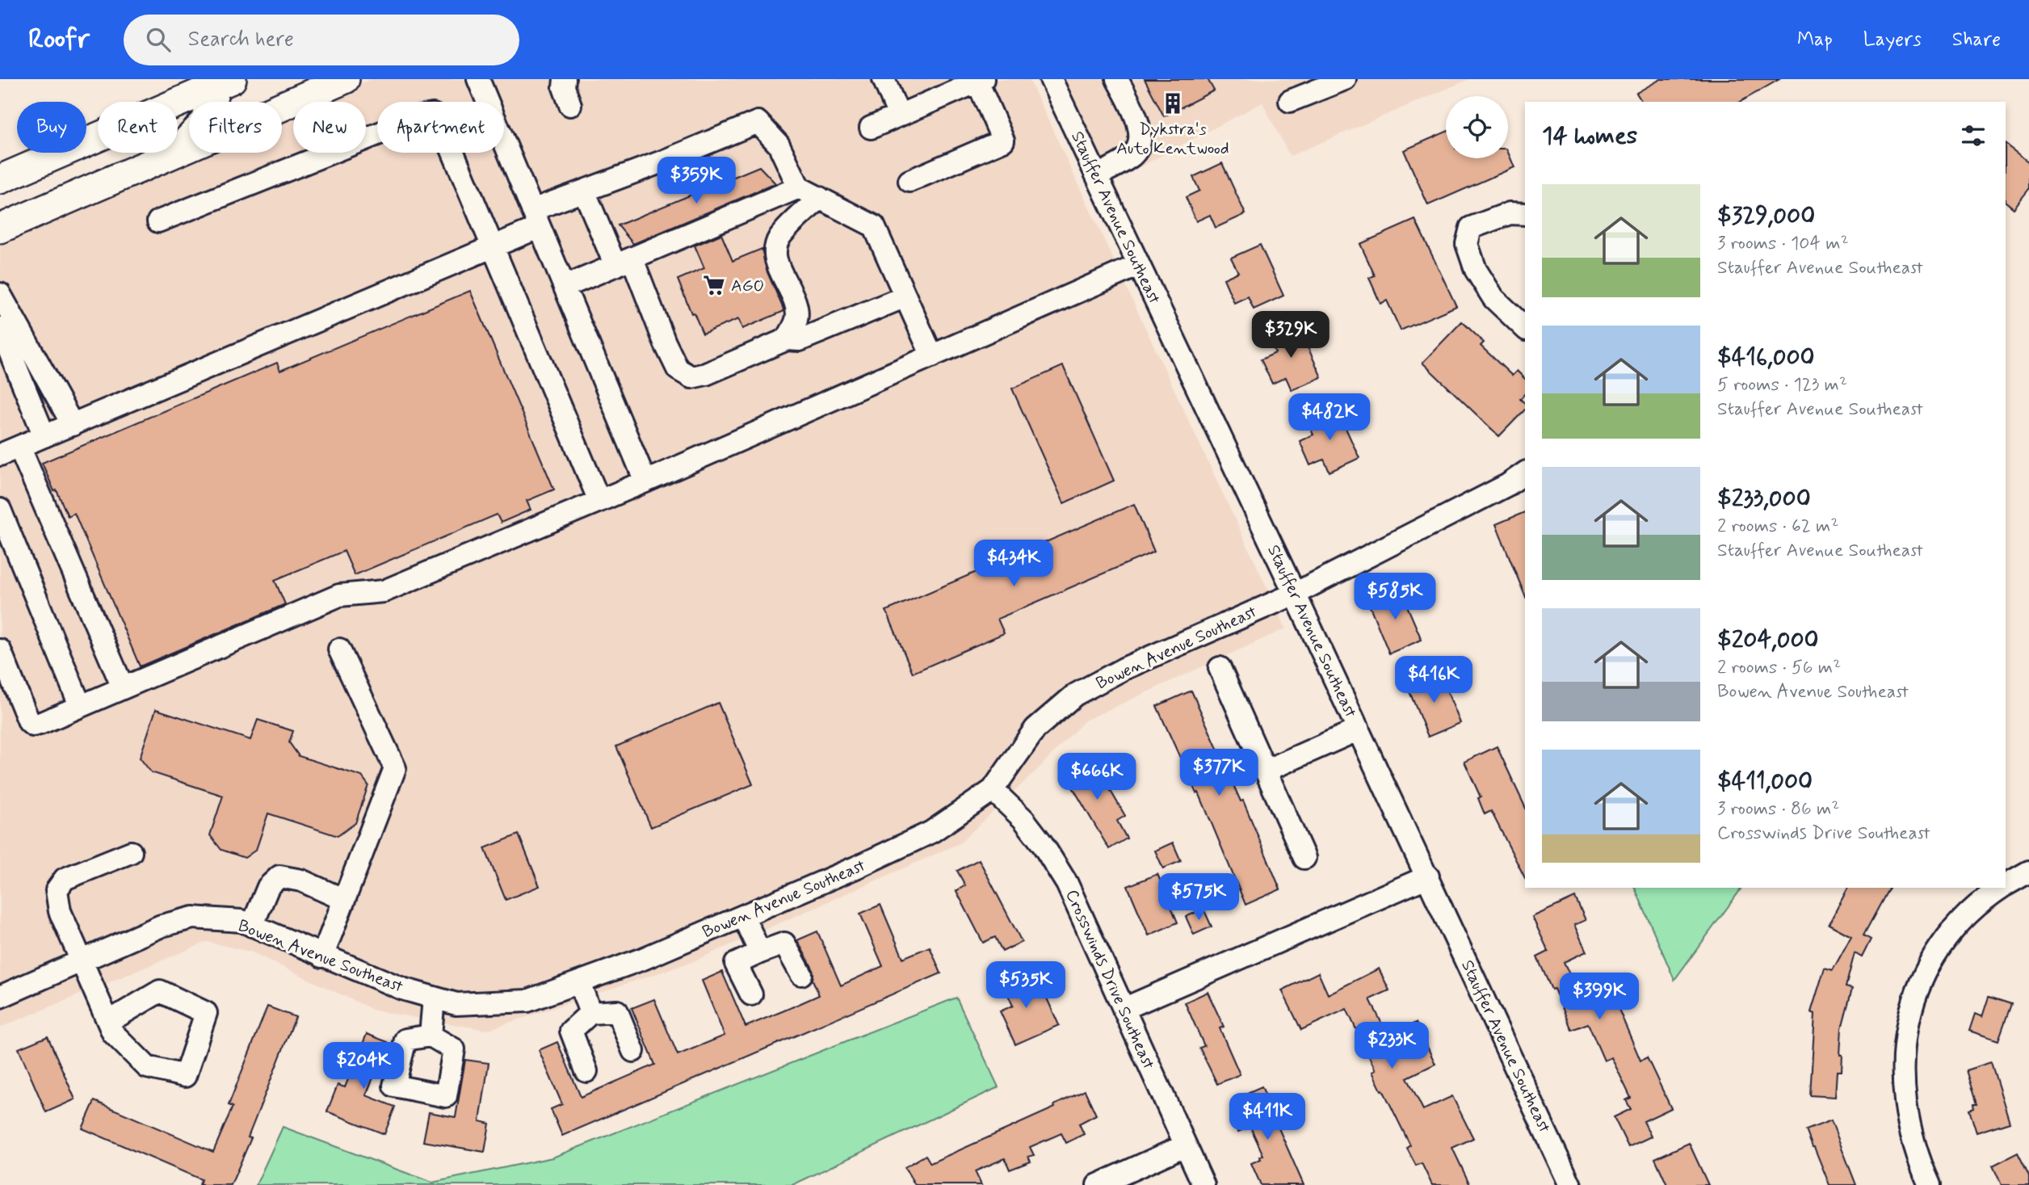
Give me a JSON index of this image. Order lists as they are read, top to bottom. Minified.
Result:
{"streets":{"street":["Stauffer Avenue Southeast","Bowen Avenue Southeast","Crosswinds Drive Southeast"]},"crossings":[["Stauffer Avenue Southeast","Bowen Avenue Southeast"],["Bowen Avenue Southeast","Crosswinds Drive Southeast"]],"places":{"building":["Dykstra's Auto Kentwood"],"supermarket":["AGO"]},"page":{"header":"Roofr","search":"Search here","nav":["Map","Layers","Share"],"chip":["Buy","Rent","Filters","New","Apartment"],"heading":"14 homes","price":["$359K","$329K","$482K","$434K","$585K","$416K","$377K","$666K","$575K","$535K","$399K","$233K","$204K","$411K"],"list":[{"name":"$329,000","note":"3 rooms · 104 m² · Stauffer Avenue Southeast"},{"name":"$416,000","note":"5 rooms · 123 m² · Stauffer Avenue Southeast"},{"name":"$233,000","note":"2 rooms · 62 m² · Stauffer Avenue Southeast"},{"name":"$204,000","note":"2 rooms · 56 m² · Bowen Avenue Southeast"},{"name":"$411,000","note":"3 rooms · 86 m² · Crosswinds Drive Southeast"}]}}
